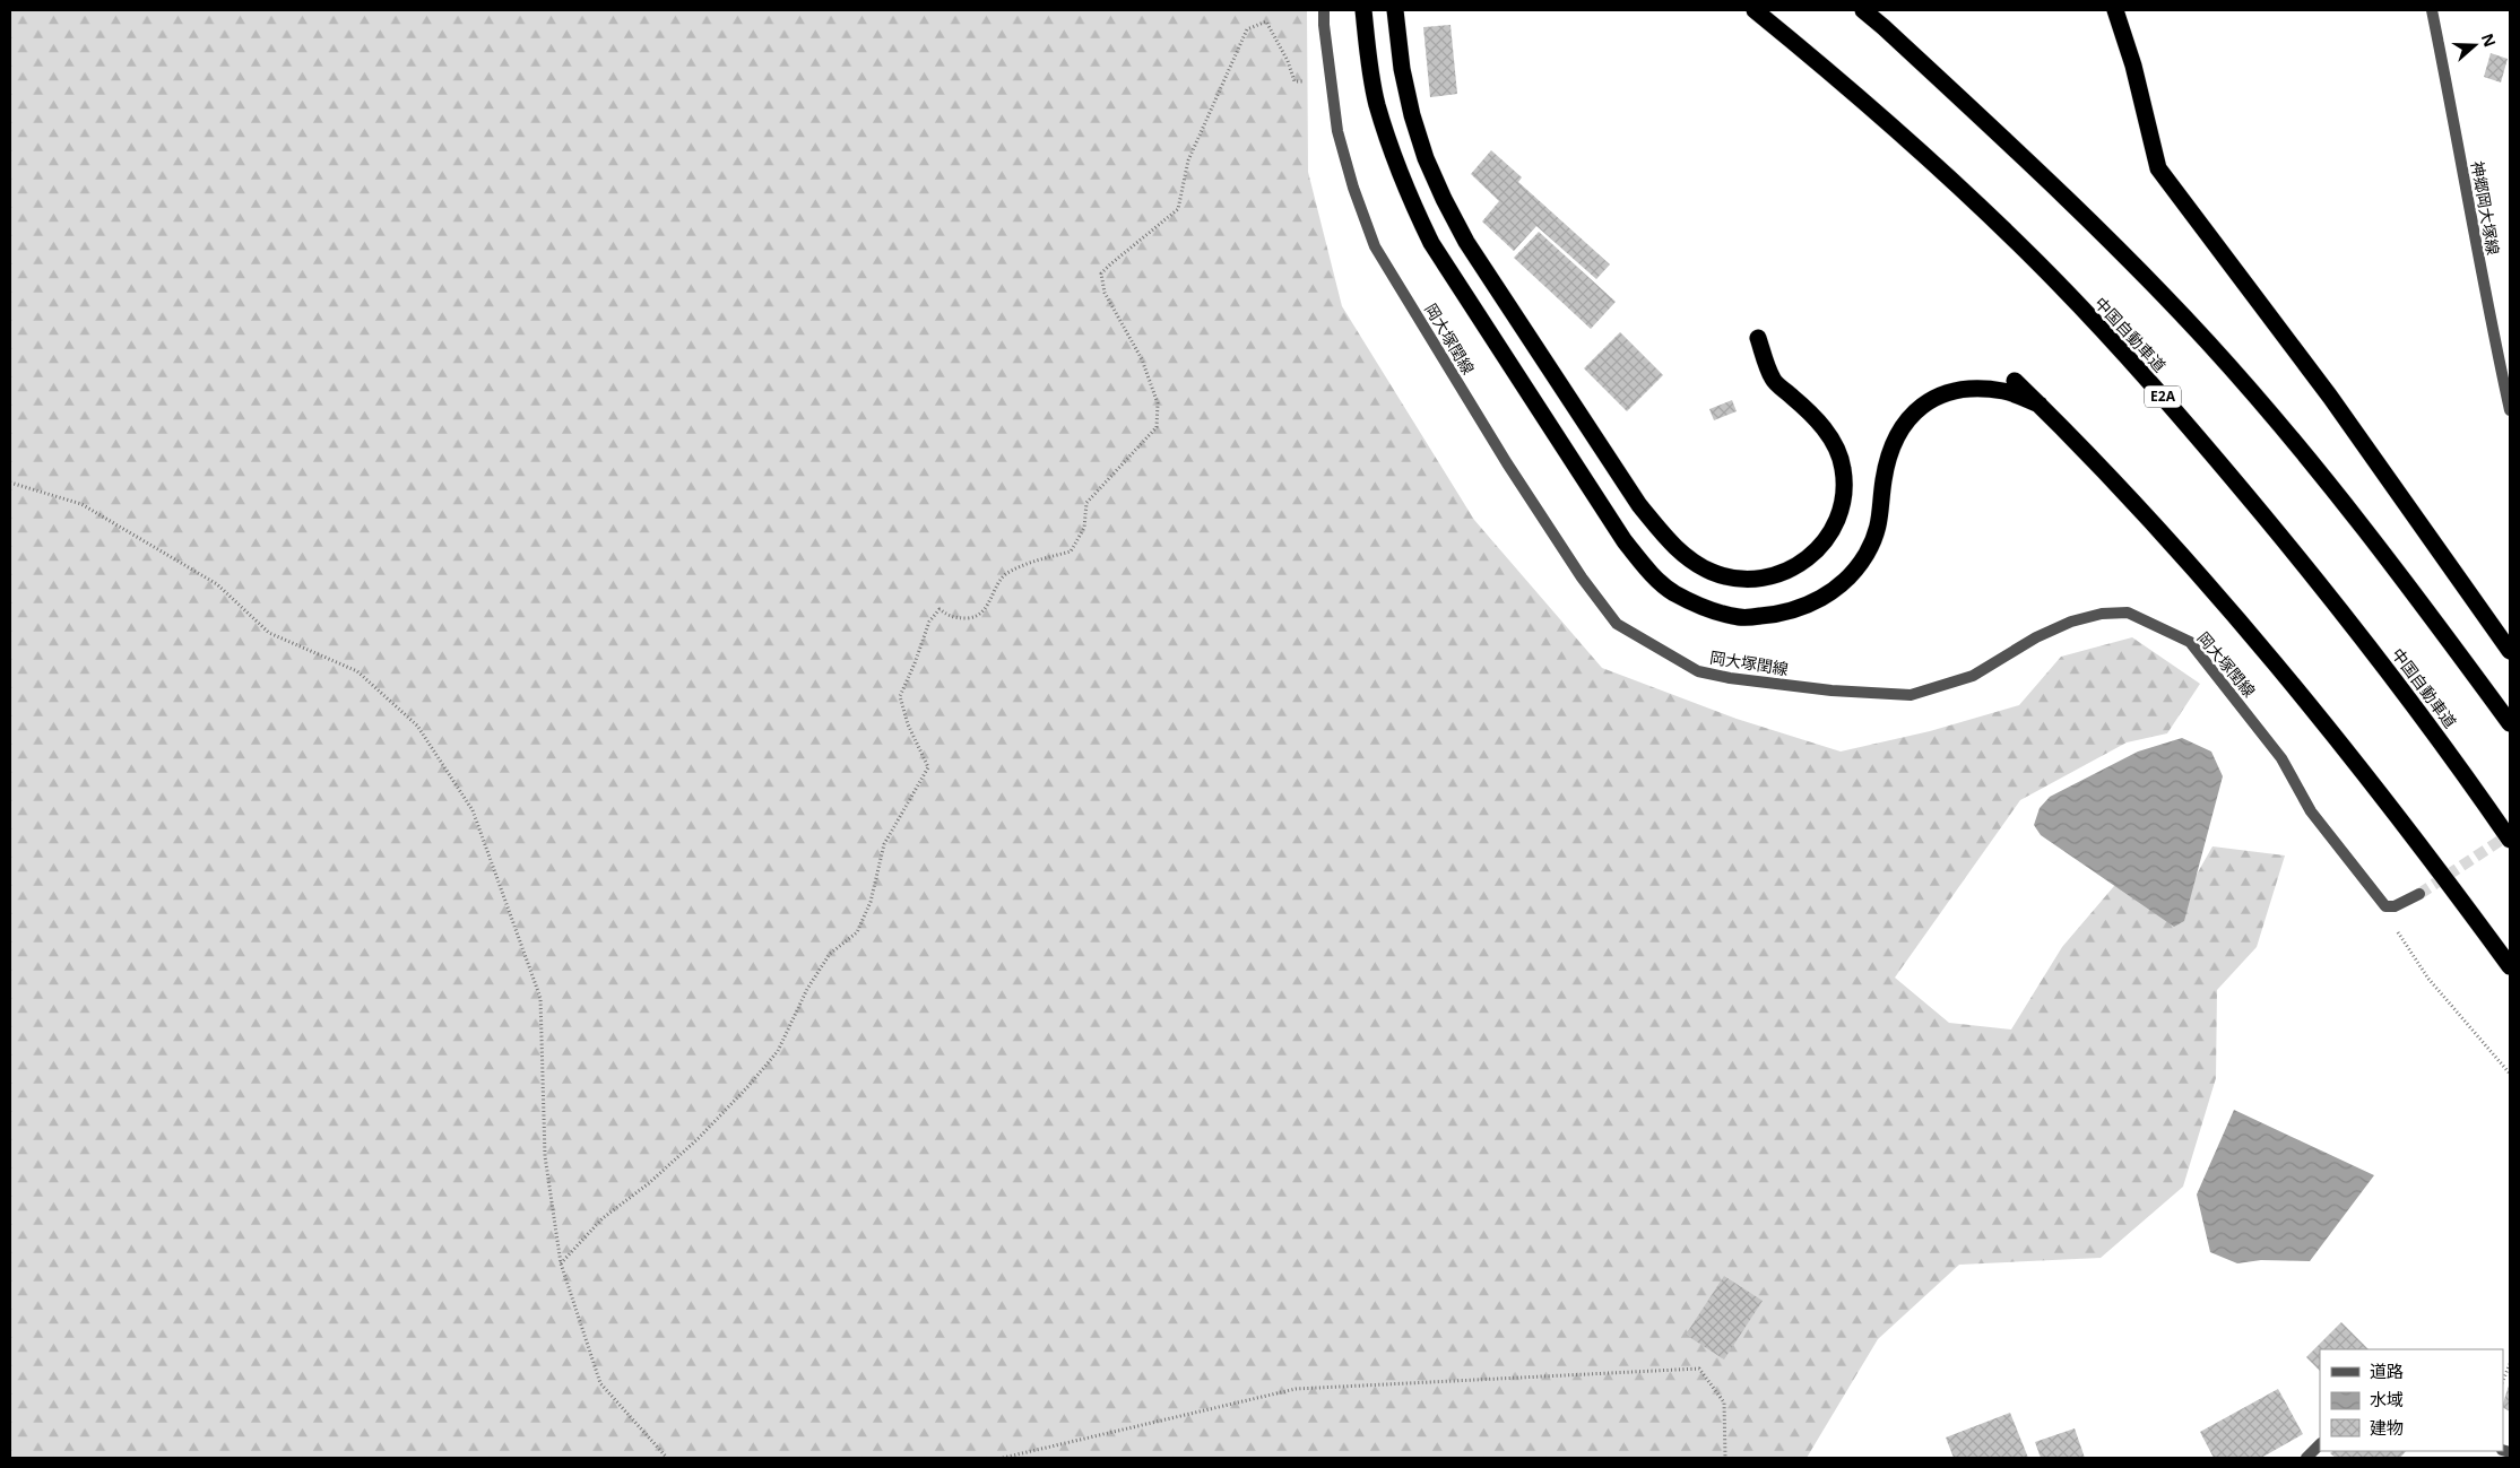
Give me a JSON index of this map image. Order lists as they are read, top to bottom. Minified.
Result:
{"streets":{"highway":["中国自動車道","E2A"],"street":["神郷岡大塚線","岡大塚閏線"]},"legend":["道路","水域","建物"],"north":"right"}
